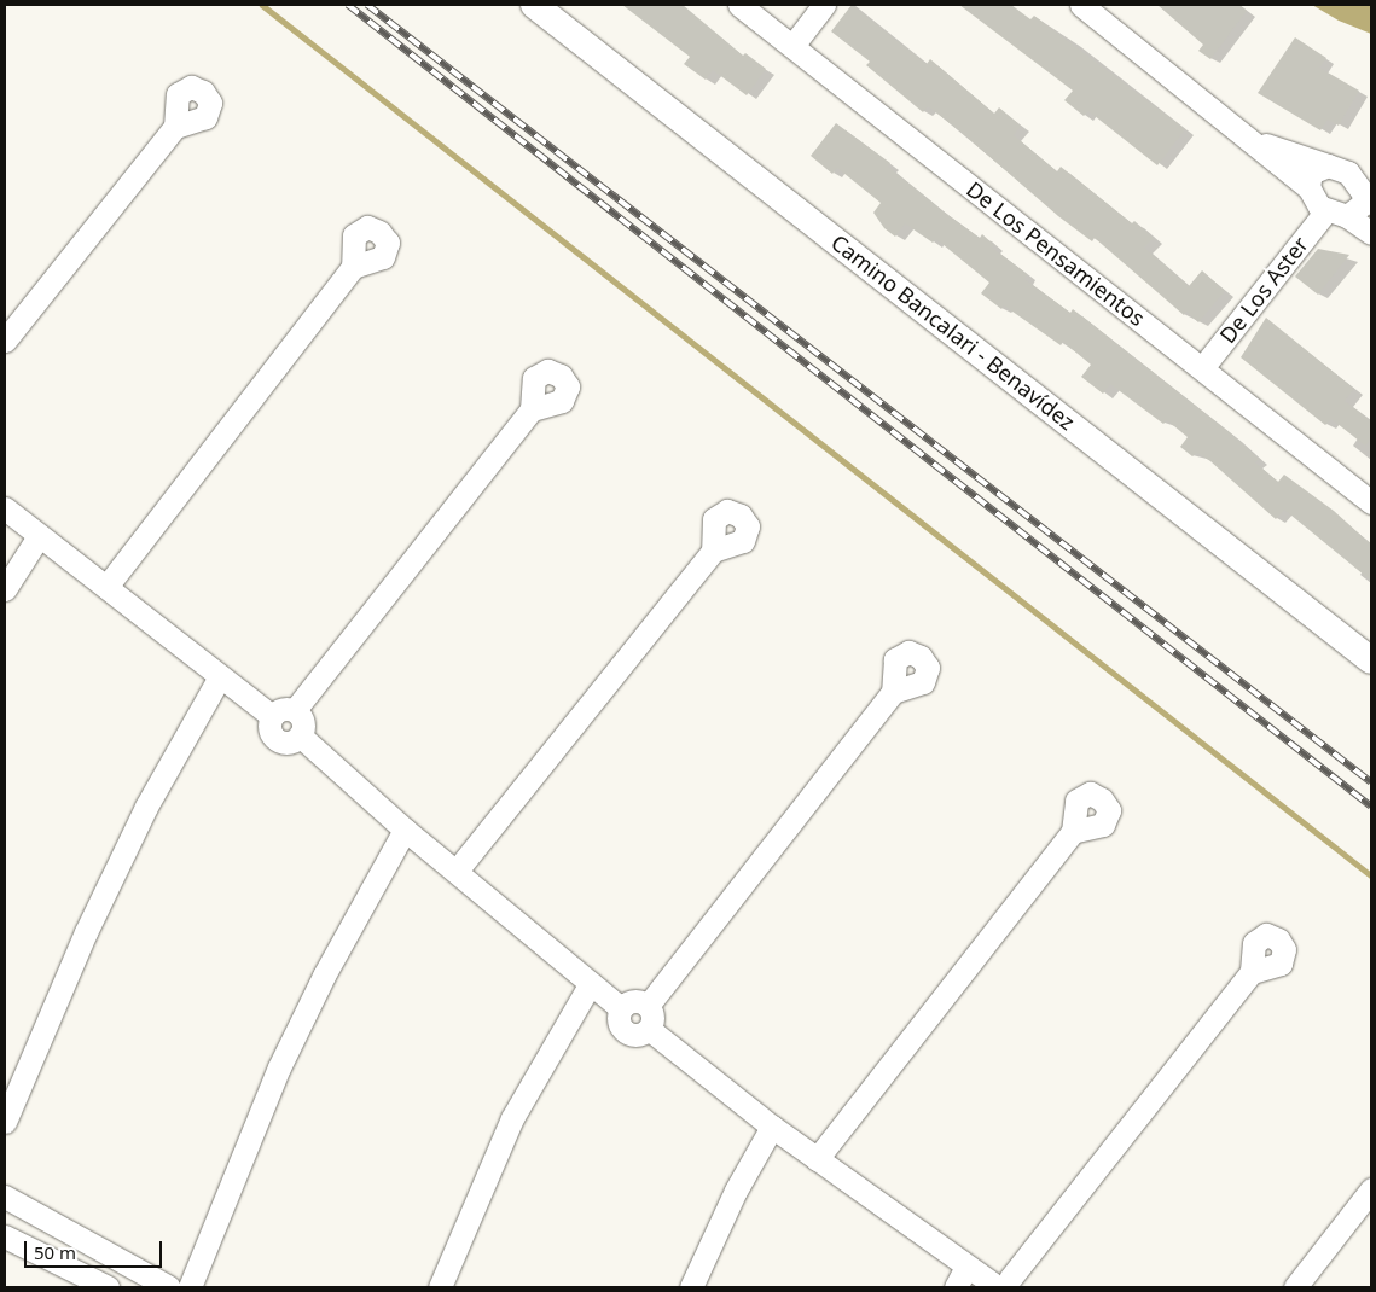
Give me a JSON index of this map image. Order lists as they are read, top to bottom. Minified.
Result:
{"streets":{"main road":["Camino Bancalari - Benavídez"],"street":["De Los Pensamientos","De Los Aster"]},"crossings":[["De Los Pensamientos","De Los Aster"]],"scale_bar":"50 m"}
